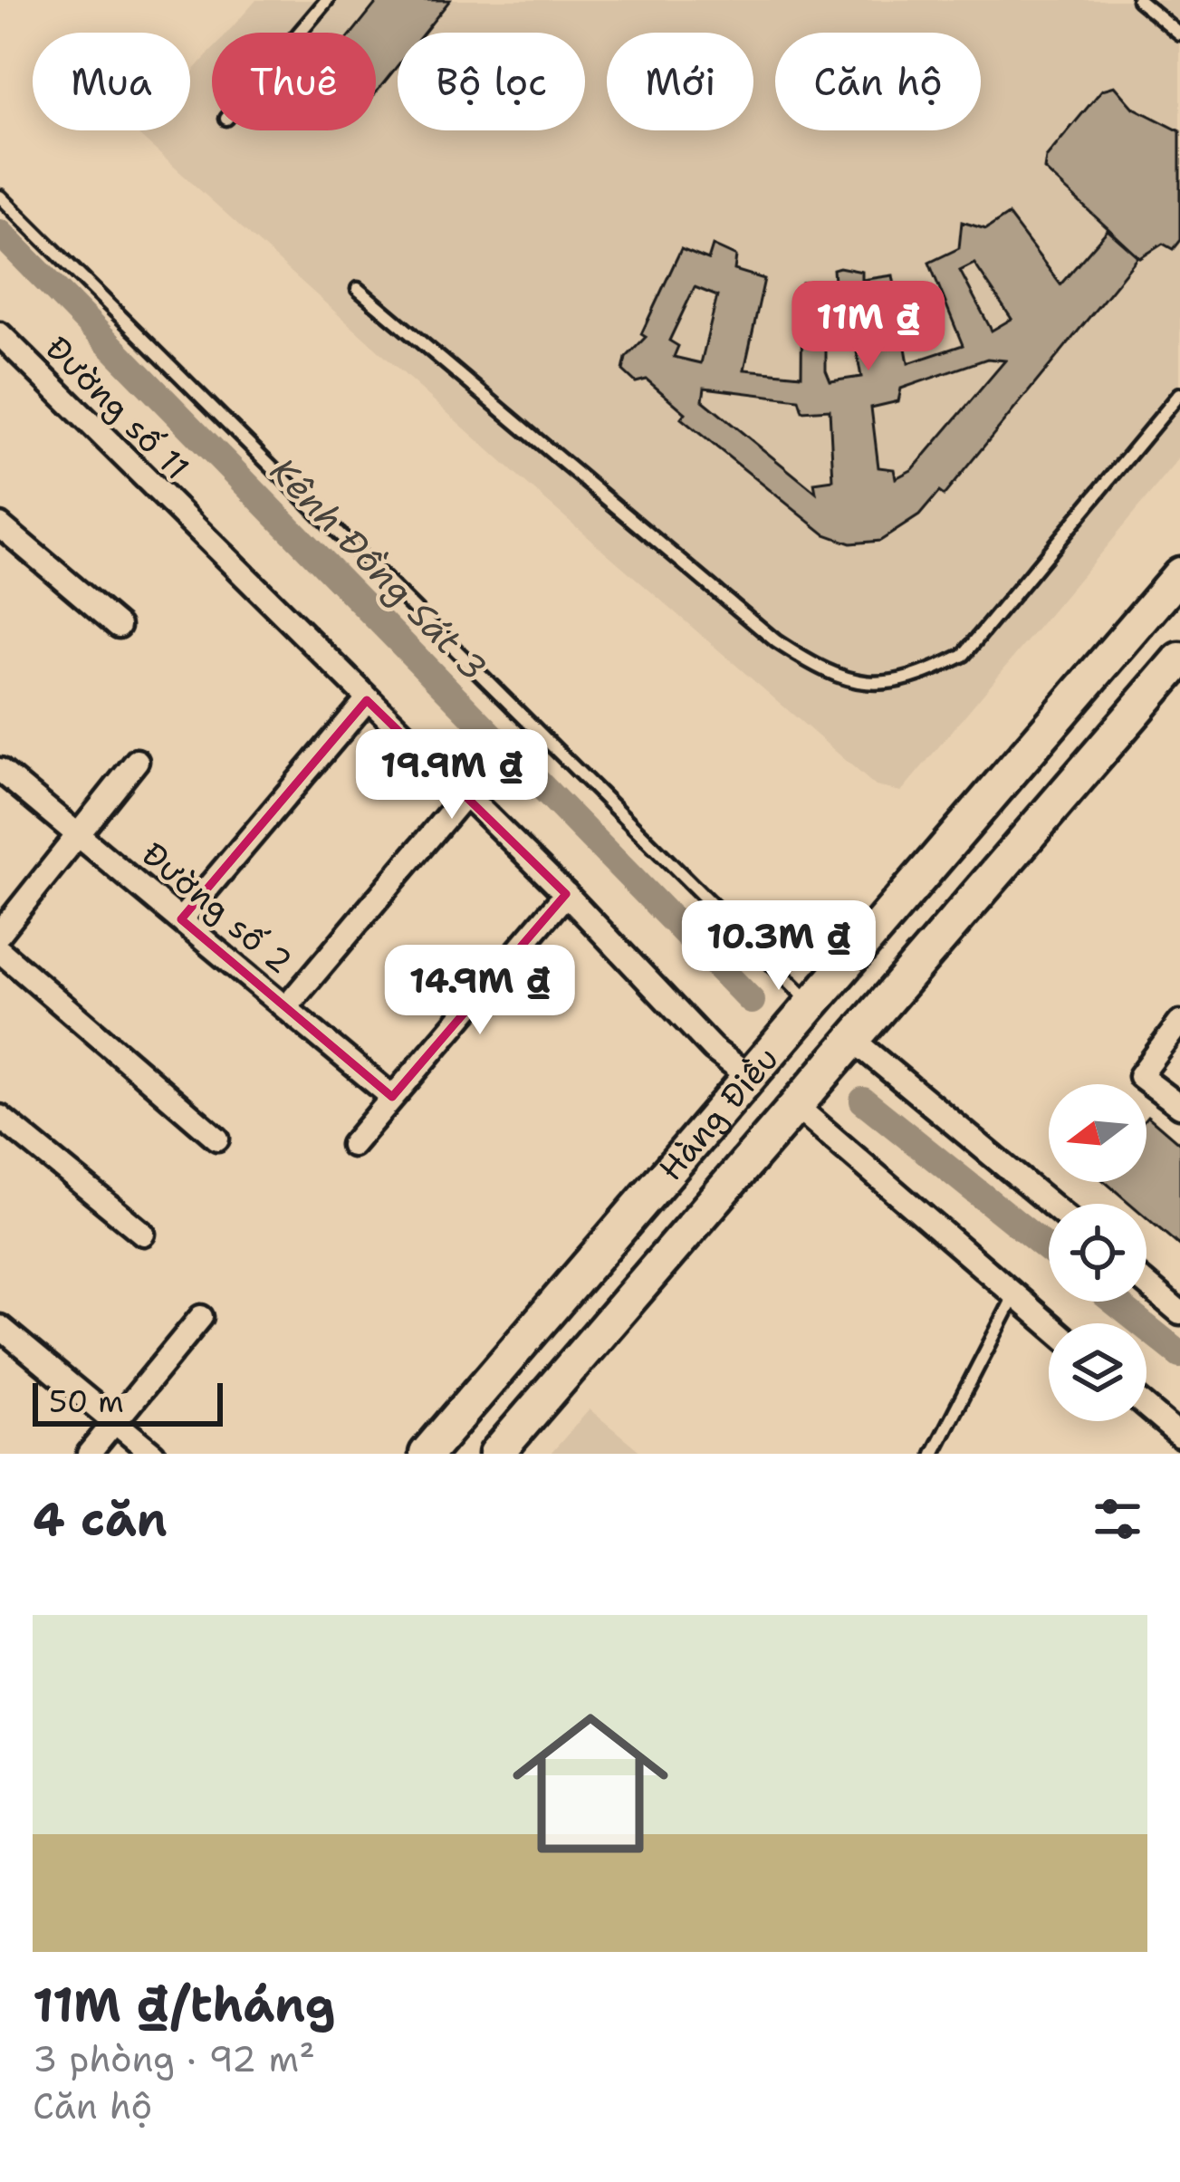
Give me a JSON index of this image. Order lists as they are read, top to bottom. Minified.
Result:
{"streets":{"main road":["Hàng Điều"],"street":["Đường số 11","Đường số 2"]},"crossings":[["Đường số 11","Hàng Điều"]],"water":["Kênh Đồng Sát 3"],"scale_bar":"50 m","north":"left","page":{"chip":["Mua","Thuê","Bộ lọc","Mới","Căn hộ"],"price":["11M ₫","19.9M ₫","10.3M ₫","14.9M ₫"],"scale":"50 m","heading":"4 căn","list":[{"name":"11M ₫/tháng","note":"3 phòng · 92 m² · Căn hộ"}]}}
